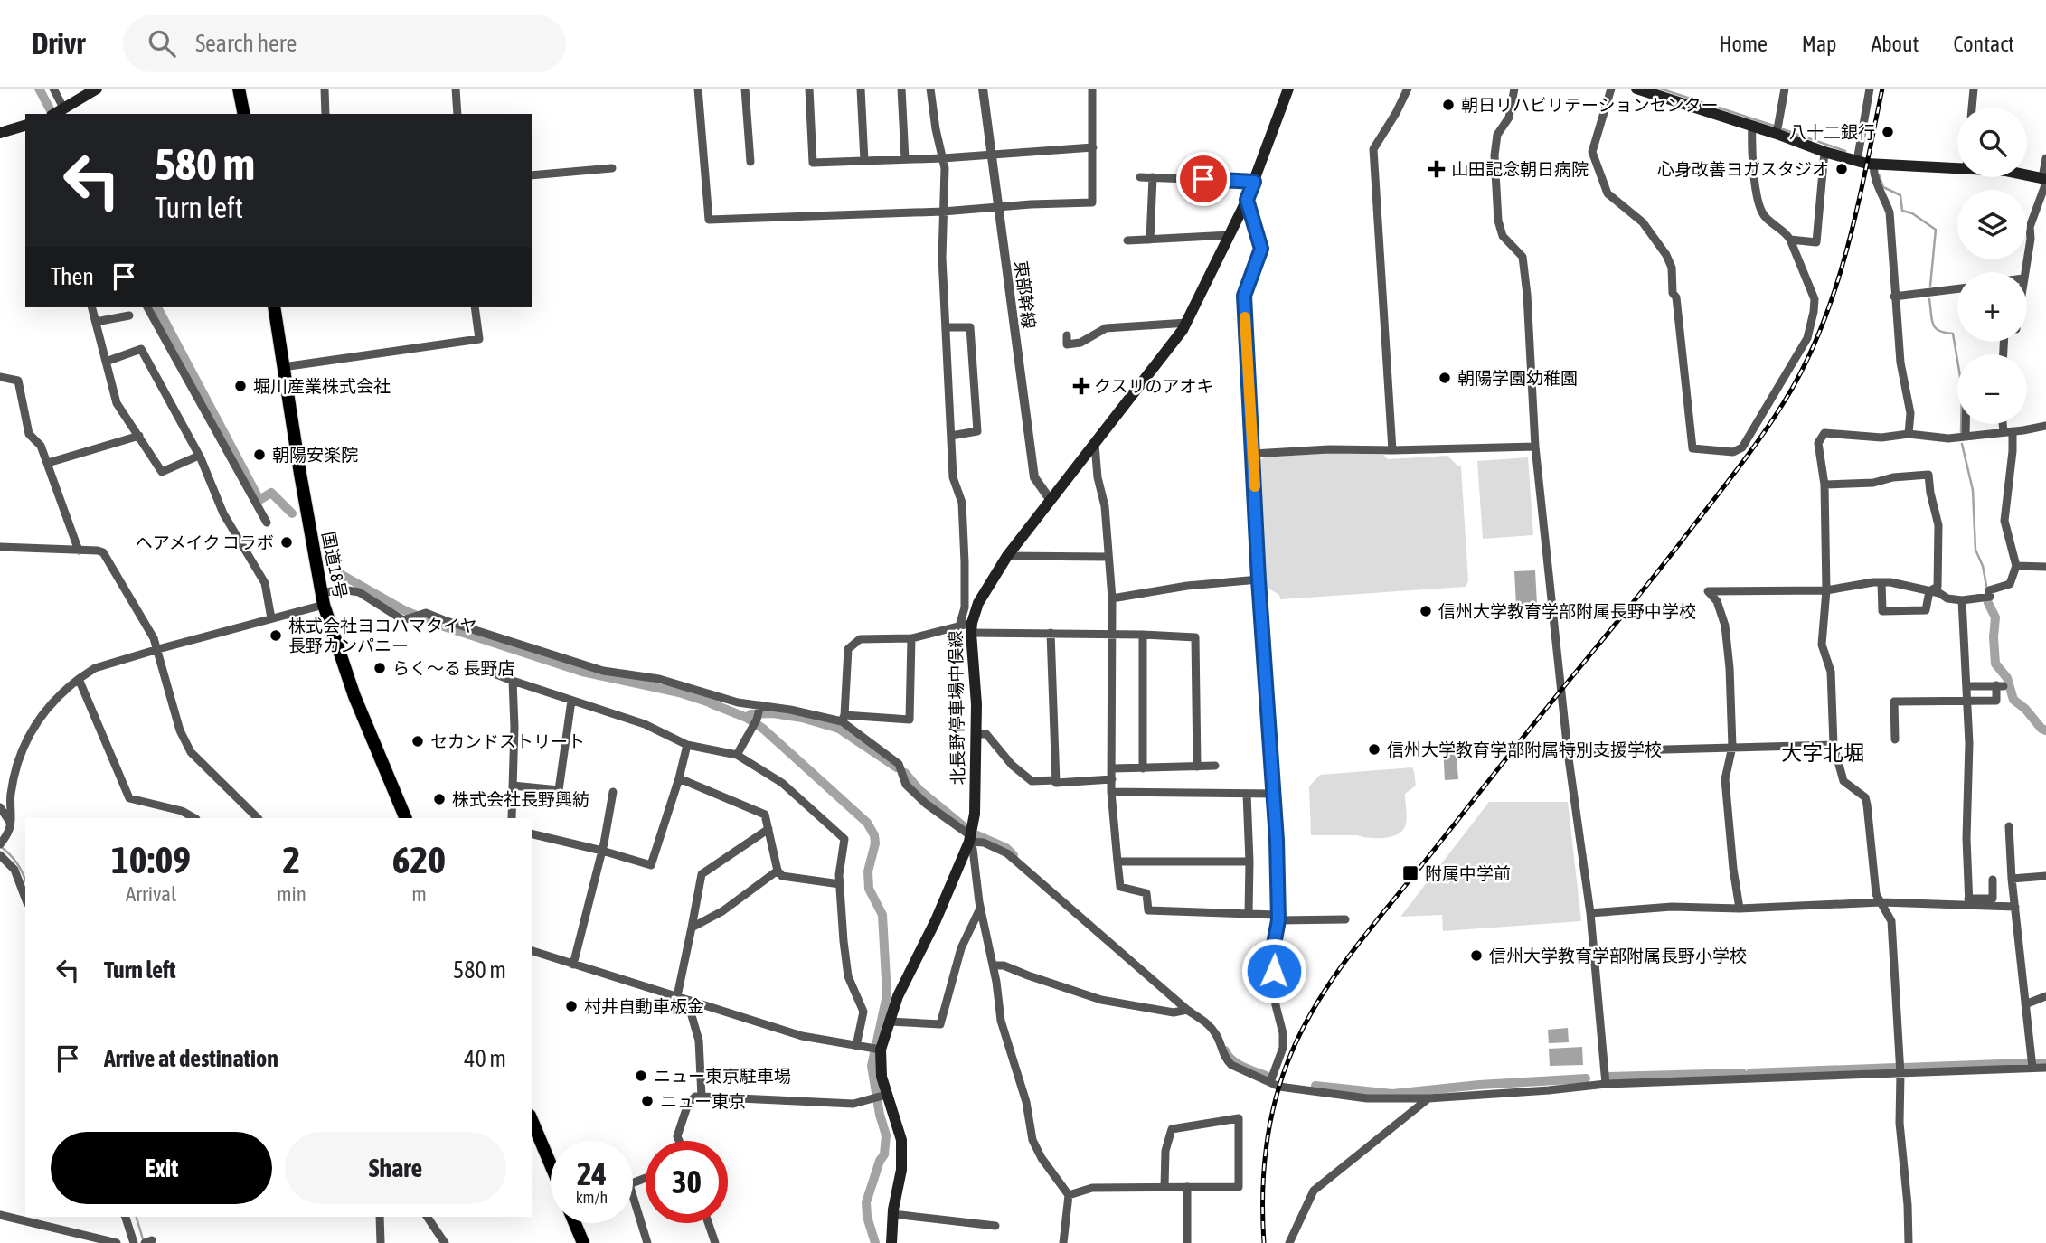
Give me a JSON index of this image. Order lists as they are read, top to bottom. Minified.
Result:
{"streets":{"highway":["国道18号"],"main road":["北長野停車場中俣線"],"street":["東部幹線"]},"crossings":[["東部幹線","北長野停車場中俣線"]],"districts":["大字北堀"],"places":{"other":["朝日リハビリテーションセンター","八十二銀行","心身改善ヨガスタジオ","朝陽学園幼稚園","堀川産業株式会社","朝陽安楽院","ヘアメイク コラボ","信州大学教育学部附属長野中学校","株式会社ヨコハマタイヤ 長野カンパニー","らく〜る 長野店","セカンドストリート","信州大学教育学部附属特別支援学校","株式会社長野興紡","信州大学教育学部附属長野小学校","村井自動車板金","ニュー東京駐車場","ニュー東京"],"health":["山田記念朝日病院","クスリのアオキ"],"transit":["附属中学前"]},"page":{"header":"Drivr","search":"Search here","nav":["Home","Map","About","Contact"],"map_buttons":["+","−"],"turn":["580 m","Turn left"],"then":"Then","eta":["10:09","Arrival","2","min","620","m"],"list":[{"name":"Turn left","value":"580 m"},{"name":"Arrive at destination","value":"40 m"}],"buttons":["Exit","Share"],"speed":"24 km/h","limit":"30"}}
